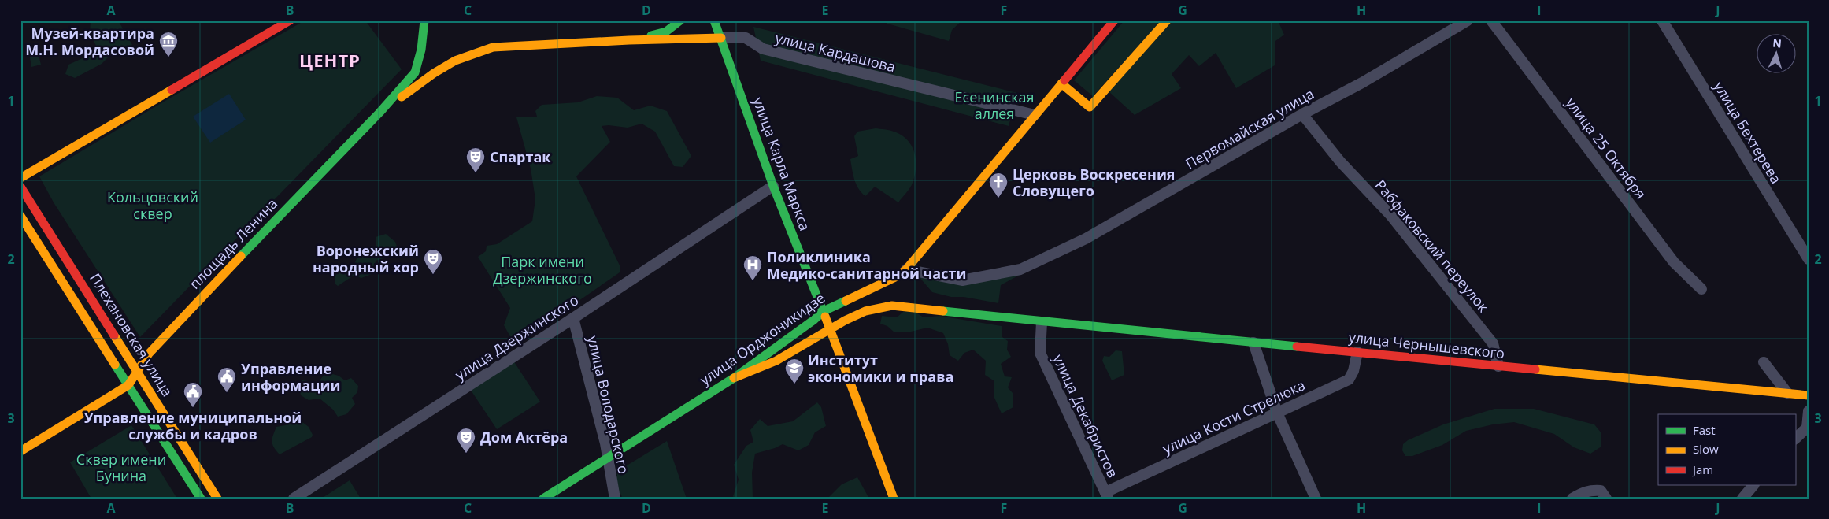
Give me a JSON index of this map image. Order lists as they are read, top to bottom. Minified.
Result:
{"streets":{"street":["улица Кардашова","Первомайская улица","улица Бехтерева","улица 25 Октября","улица Карла Маркса","площадь Ленина","Рабфаковский переулок","Плехановская улица","улица Дзержинского","улица Орджоникидзе","улица Чернышевского","улица Володарского","улица Декабристов","улица Кости Стрелюка"]},"crossings":[["улица Кардашова","улица Карла Маркса"],["улица Кардашова","площадь Ленина"],["улица Кардашова","улица Орджоникидзе"],["Первомайская улица","Рабфаковский переулок"],["Первомайская улица","улица Орджоникидзе"],["улица Карла Маркса","улица Дзержинского"],["улица Карла Маркса","улица Орджоникидзе"],["площадь Ленина","Плехановская улица"],["Рабфаковский переулок","улица Чернышевского"],["улица Дзержинского","улица Володарского"],["улица Орджоникидзе","улица Чернышевского"],["улица Орджоникидзе","улица Володарского"],["улица Чернышевского","улица Декабристов"],["улица Чернышевского","улица Кости Стрелюка"],["улица Декабристов","улица Кости Стрелюка"]],"districts":["ЦЕНТР"],"parks":["Есенинская аллея","Кольцовский сквер","Парк имени Дзержинского","Cквер имени Бунина"],"places":{"museum":["Музей-квартира М.Н. Мордасовой"],"theatre":["Спартак","Воронежский народный хор","Дом Актёра"],"church":["Церковь Воскресения Словущего"],"hospital":["Поликлиника Медико-санитарной части"],"school or university":["Институт экономики и права"],"public building":["Управление информации","Управление муниципальной службы и кадров"]},"legend":["Fast","Slow","Jam"],"north":"top","grid":{"columns":["A","B","C","D","E","F","G","H","I","J"],"rows":["1","2","3"]}}
